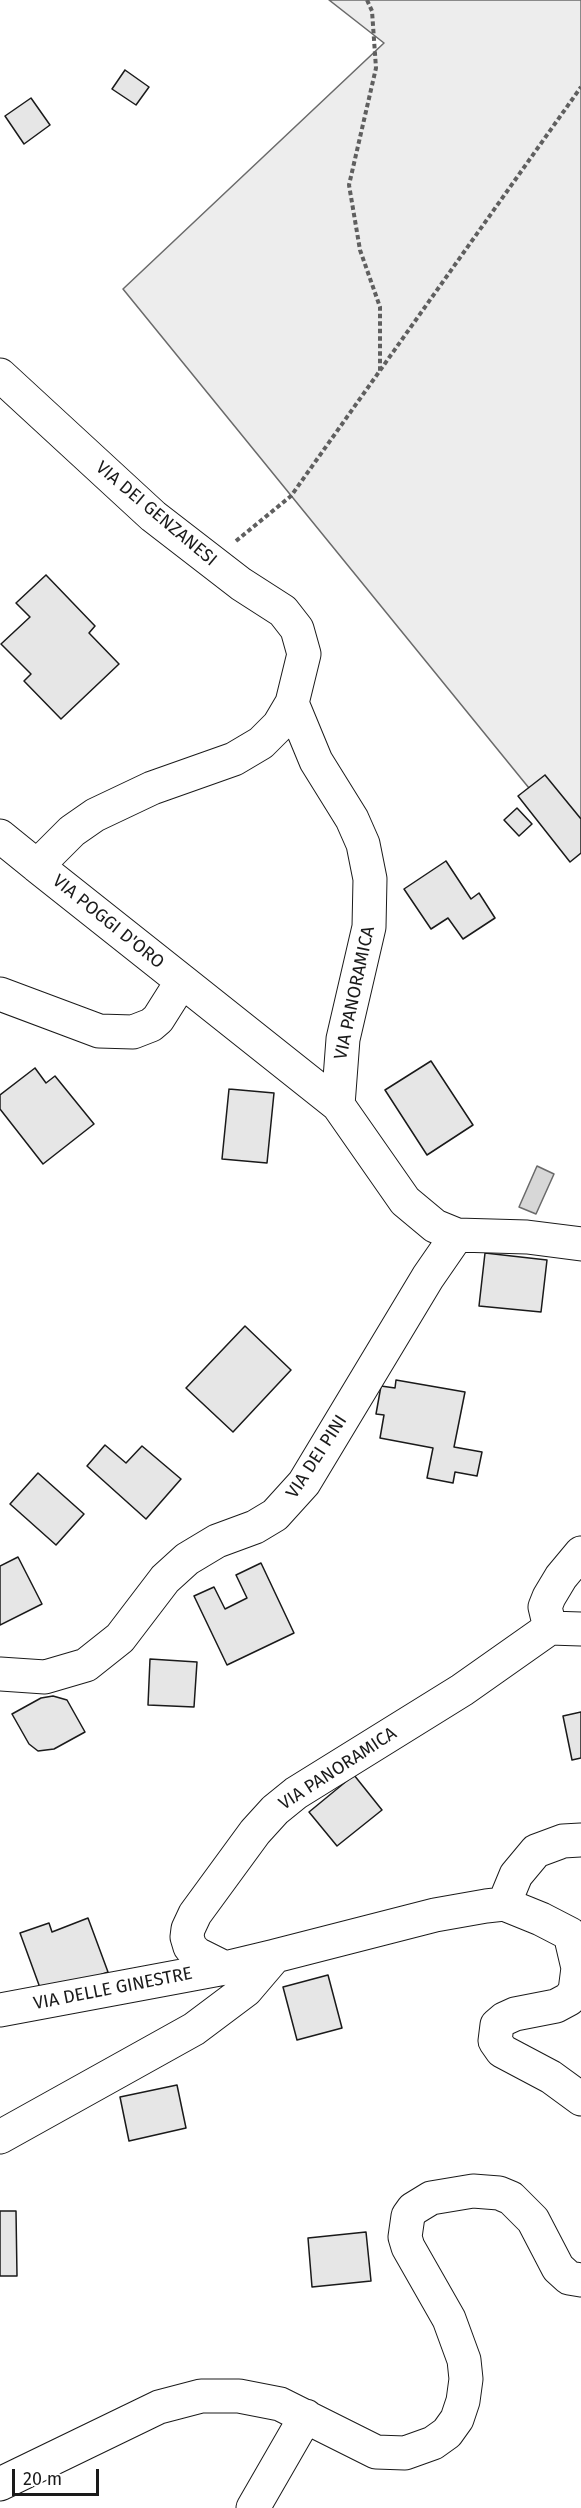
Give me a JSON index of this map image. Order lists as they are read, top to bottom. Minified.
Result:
{"streets":{"street":["VIA DEI GENZANESI","VIA POGGI D'ORO","VIA PANORAMICA","VIA DEI PINI","VIA DELLE GINESTRE"]},"crossings":[["VIA DEI GENZANESI","VIA POGGI D'ORO"],["VIA POGGI D'ORO","VIA PANORAMICA"],["VIA PANORAMICA","VIA DELLE GINESTRE"]],"scale_bar":"20 m"}
